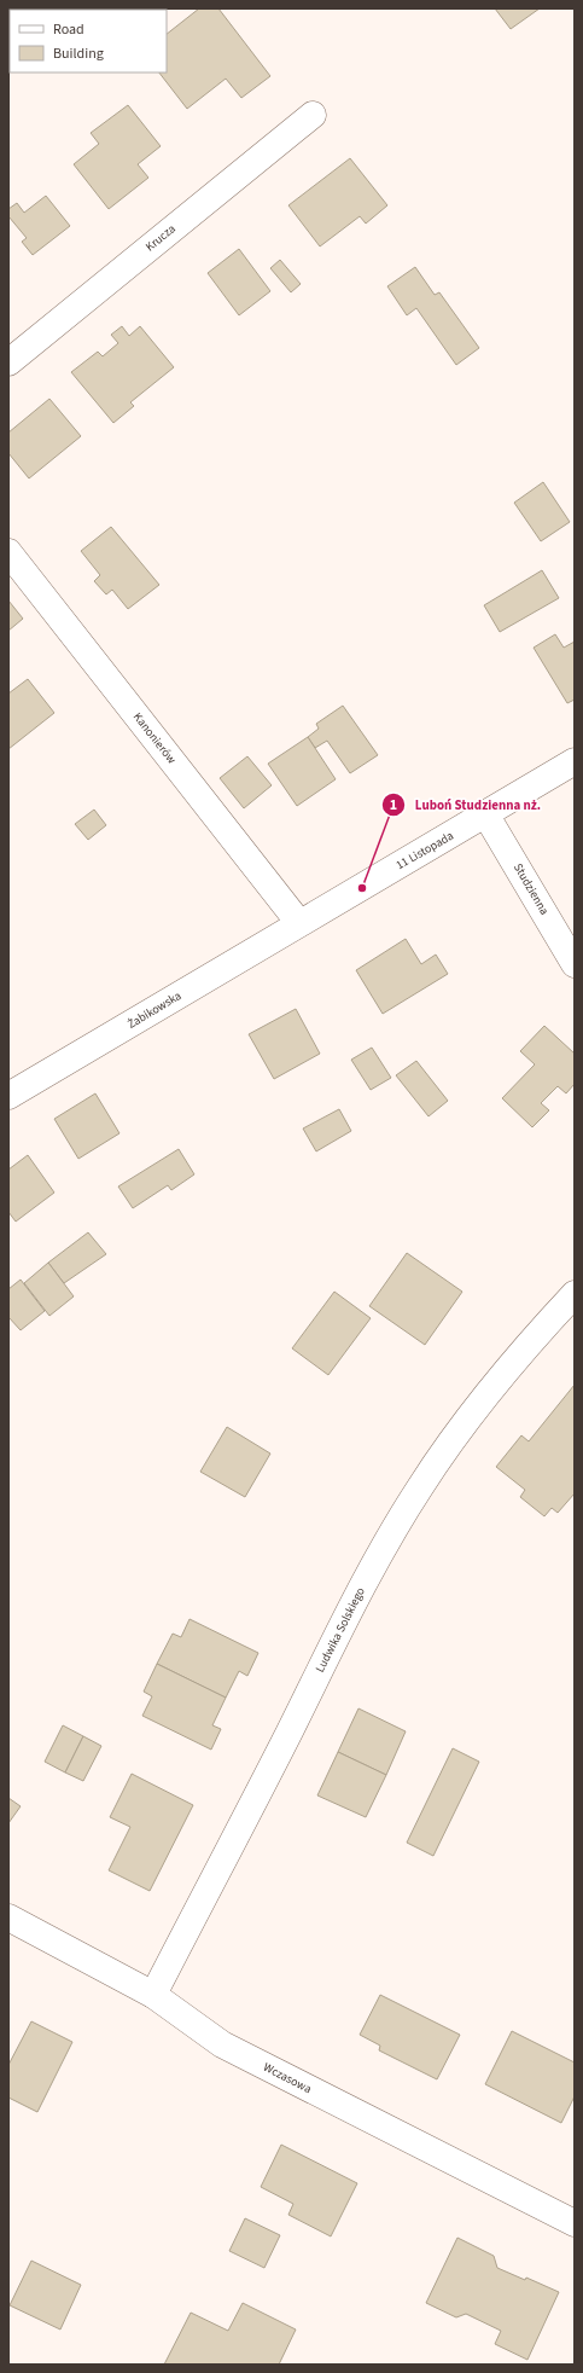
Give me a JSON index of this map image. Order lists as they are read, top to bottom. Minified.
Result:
{"streets":{"street":["Krucza","Kanonierów","11 Listopada","Studzienna","Żabikowska","Ludwika Solskiego","Wczasowa"]},"crossings":[["Kanonierów","11 Listopada"],["Kanonierów","Żabikowska"],["11 Listopada","Studzienna"],["11 Listopada","Żabikowska"],["Ludwika Solskiego","Wczasowa"]],"places":["Luboń Studzienna nż."],"legend":["Road","Building"]}
